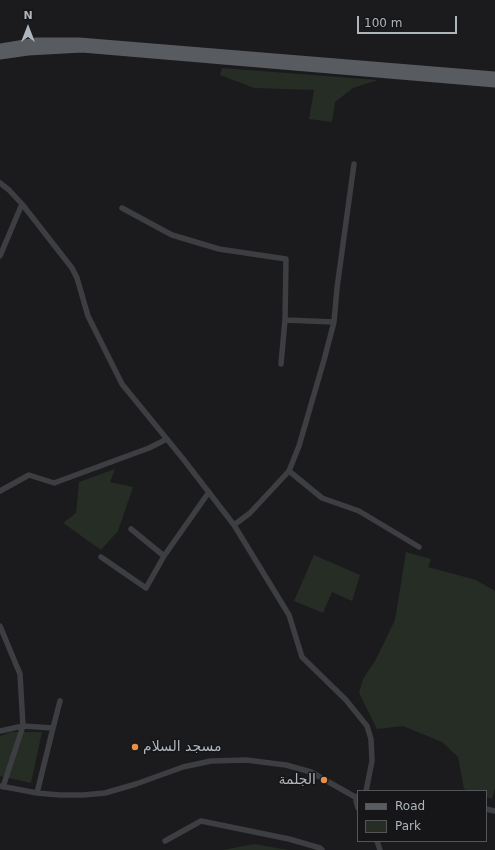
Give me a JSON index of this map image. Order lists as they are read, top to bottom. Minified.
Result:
{"places":["مسجد السلام","الجلمة"],"legend":["Road","Park"],"scale_bar":"100 m","north":"top"}
